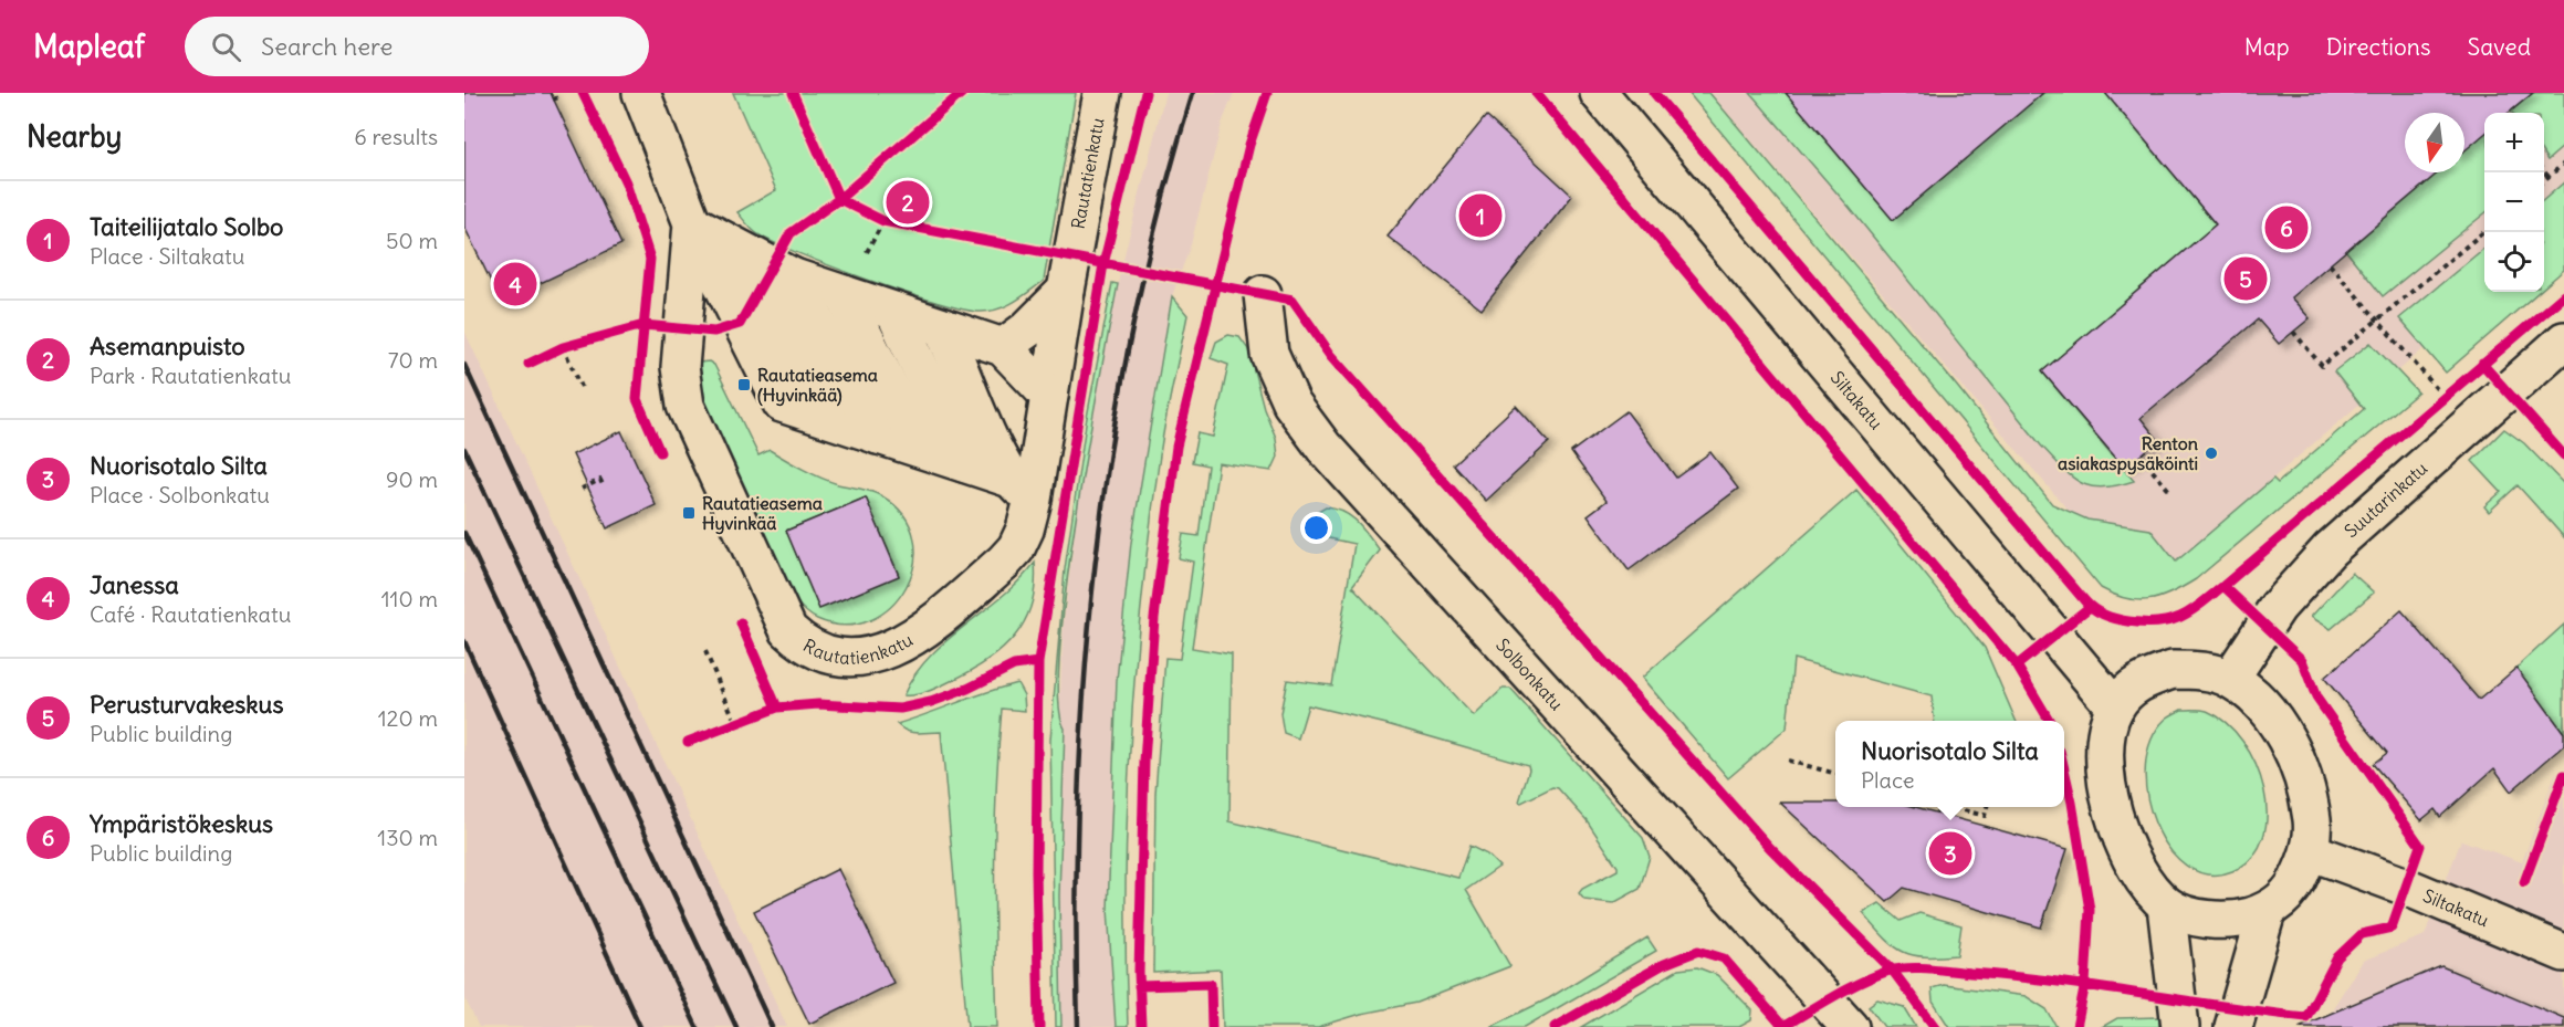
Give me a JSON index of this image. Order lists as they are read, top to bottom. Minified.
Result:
{"streets":{"street":["Rautatienkatu","Siltakatu","Suutarinkatu","Solbonkatu"]},"crossings":[["Siltakatu","Suutarinkatu"]],"places":{"transit":["Rautatieasema (Hyvinkää)","Rautatieasema Hyvinkää"],"other":["Renton asiakaspysäköinti"]},"north":"bottom","page":{"header":"Mapleaf","search":"Search here","nav":["Map","Directions","Saved"],"heading":["Nearby","6 results"],"map_buttons":["+","−"],"pins":["2","1","6","5","4","3"],"list":[{"mark":"1","name":"Taiteilijatalo Solbo","note":"Place · Siltakatu","value":"50 m"},{"mark":"2","name":"Asemanpuisto","note":"Park · Rautatienkatu","value":"70 m"},{"mark":"3","name":"Nuorisotalo Silta","note":"Place · Solbonkatu","value":"90 m"},{"mark":"4","name":"Janessa","note":"Café · Rautatienkatu","value":"110 m"},{"mark":"5","name":"Perusturvakeskus","note":"Public building","value":"120 m"},{"mark":"6","name":"Ympäristökeskus","note":"Public building","value":"130 m"}],"popup":["Nuorisotalo Silta","Place"]}}
